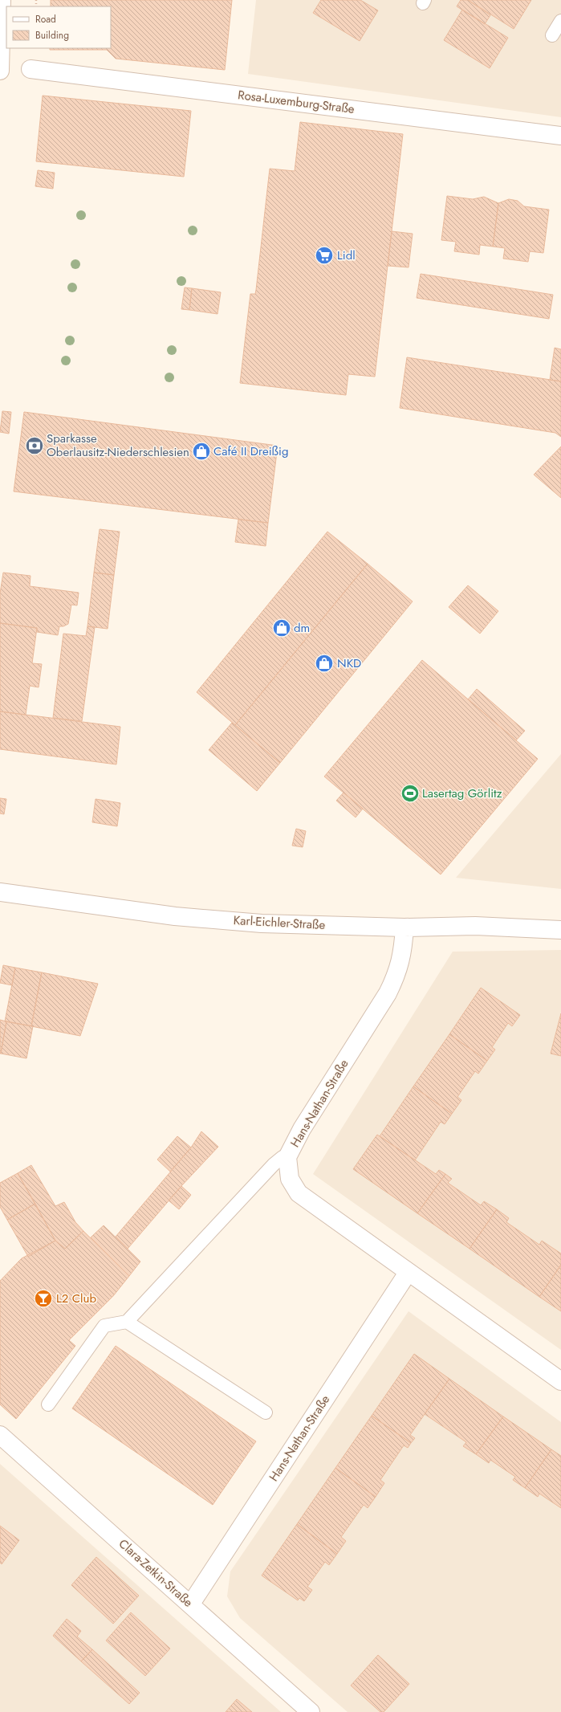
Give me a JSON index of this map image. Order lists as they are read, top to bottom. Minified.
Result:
{"streets":{"street":["Rosa-Luxemburg-Straße","Karl-Eichler-Straße","Hans-Nathan-Straße","Clara-Zetkin-Straße"]},"crossings":[["Karl-Eichler-Straße","Hans-Nathan-Straße"],["Hans-Nathan-Straße","Clara-Zetkin-Straße"]],"places":{"supermarket":["Lidl"],"bank":["Sparkasse Oberlausitz-Niederschlesien"],"shop":["Café II Dreißig","dm","NKD"],"sports":["Lasertag Görlitz"],"bar":["L2 Club"]},"legend":["Road","Building"]}
